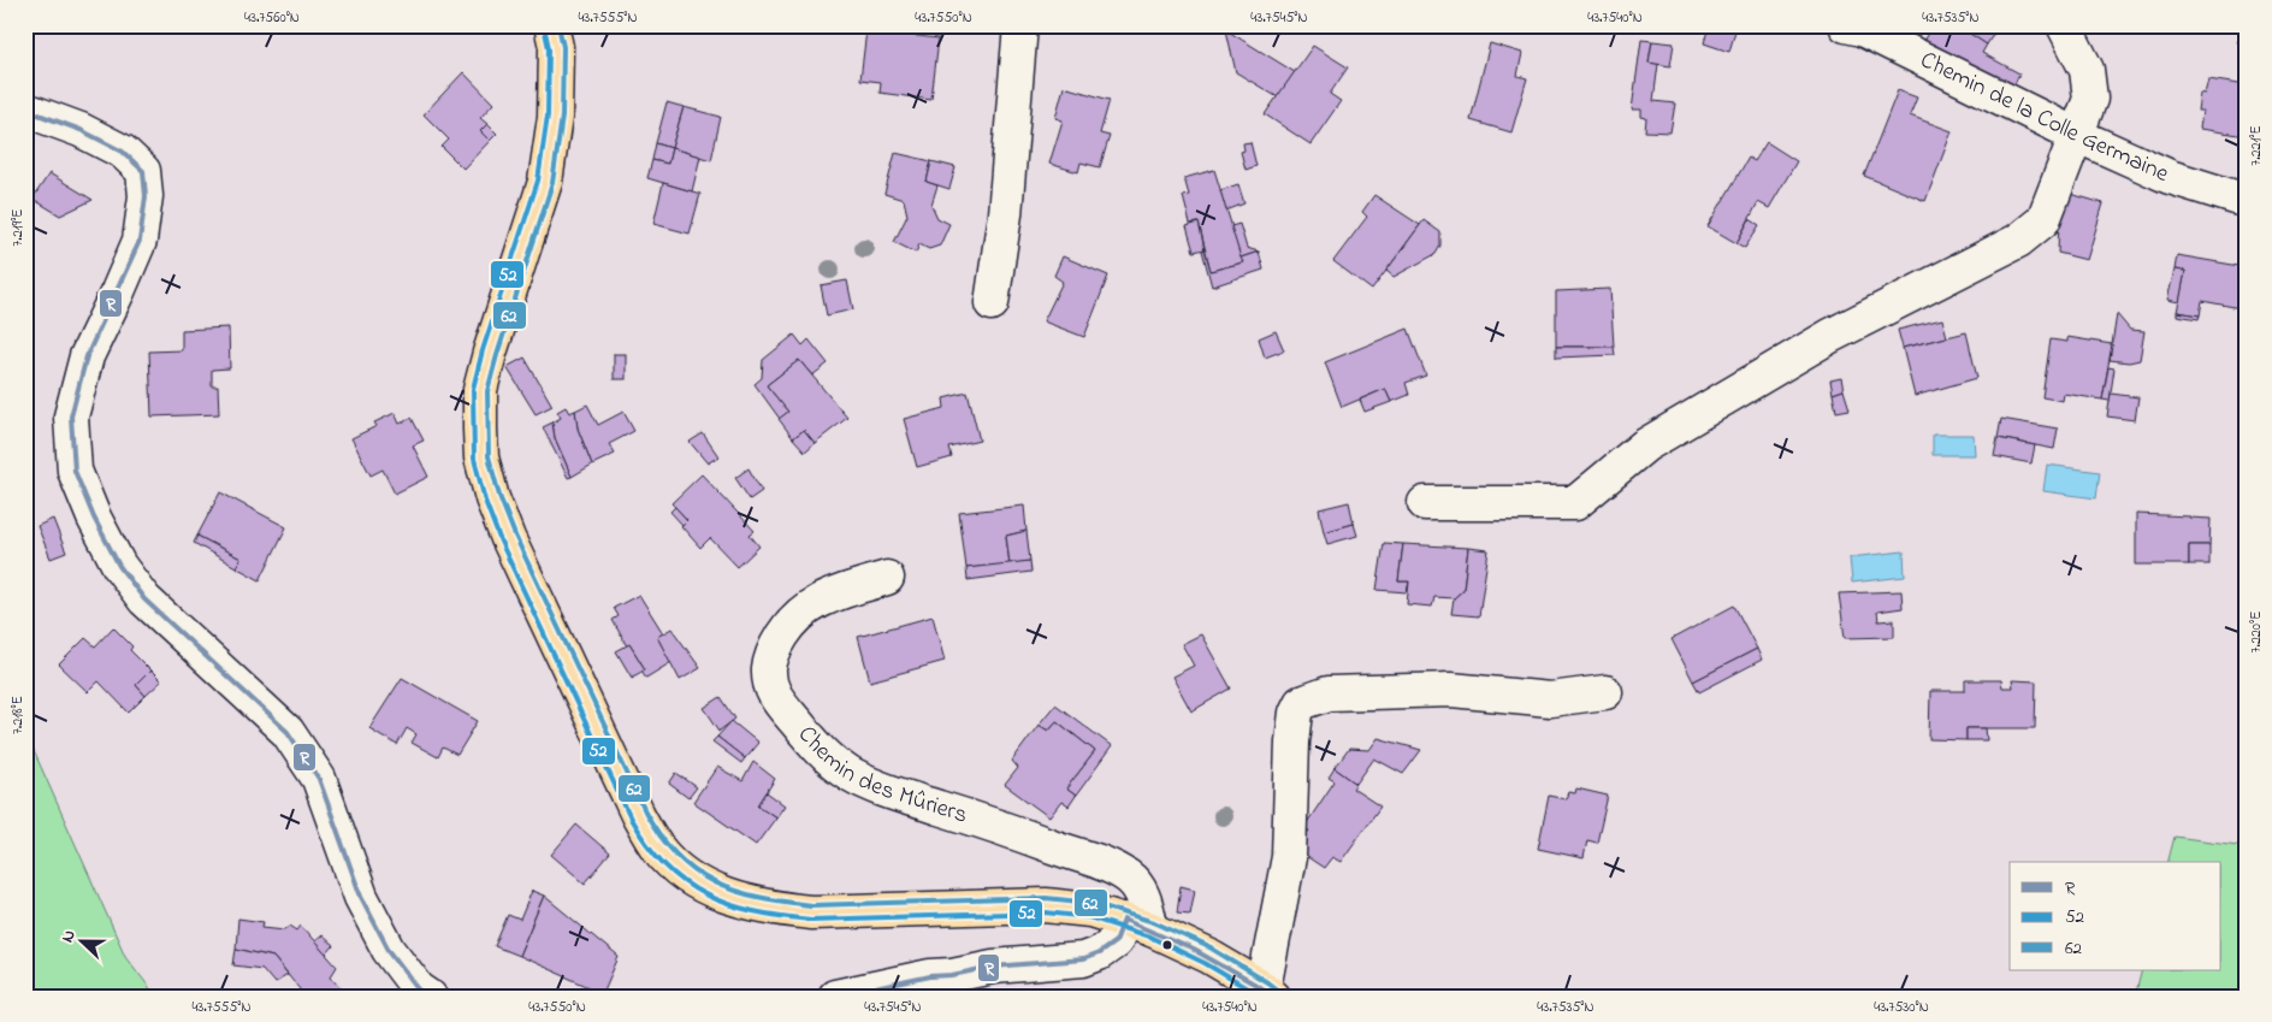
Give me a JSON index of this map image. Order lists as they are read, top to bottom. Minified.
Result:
{"streets":{"street":["Chemin de la Colle Germaine","Chemin des Mûriers"]},"lines":["transit line 62","transit line 52","transit line R"],"legend":["R","52","62"],"north":"left","coordinates":["43.7560°N","43.7555°N","43.7550°N","43.7545°N","43.7540°N","43.7535°N","7.221°E","7.219°E","7.220°E","7.218°E","43.7530°N"]}
